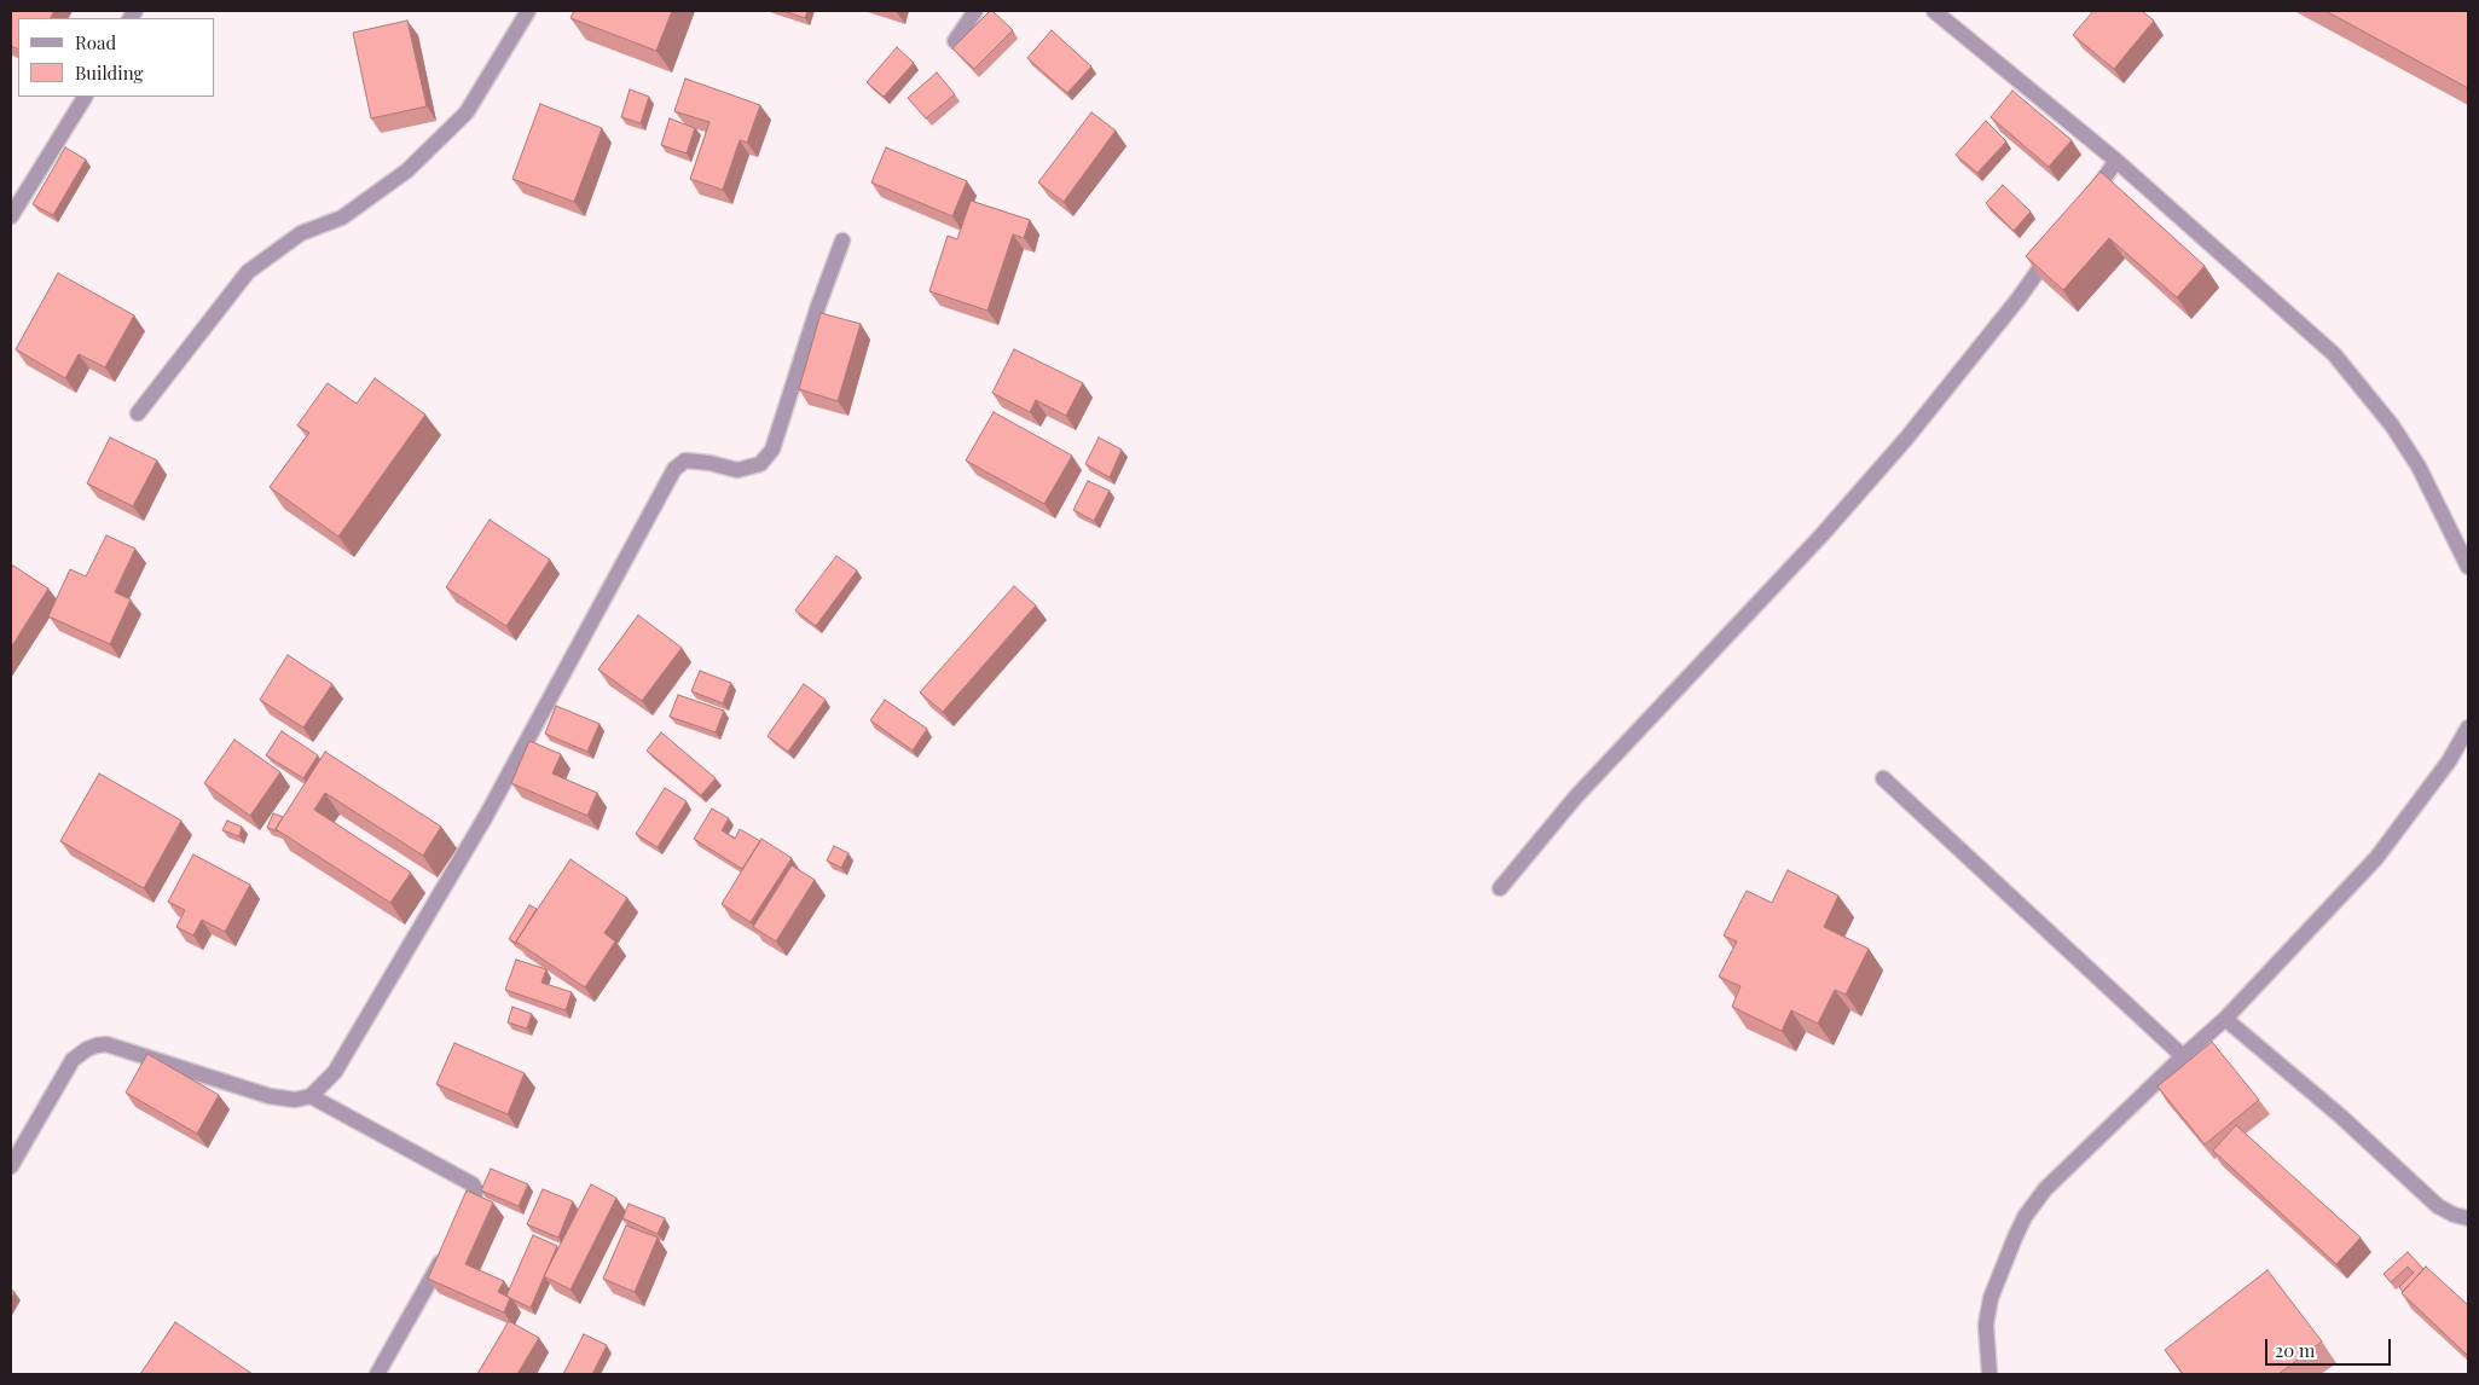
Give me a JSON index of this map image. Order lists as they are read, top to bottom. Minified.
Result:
{"legend":["Road","Building"],"scale_bar":"20 m"}
